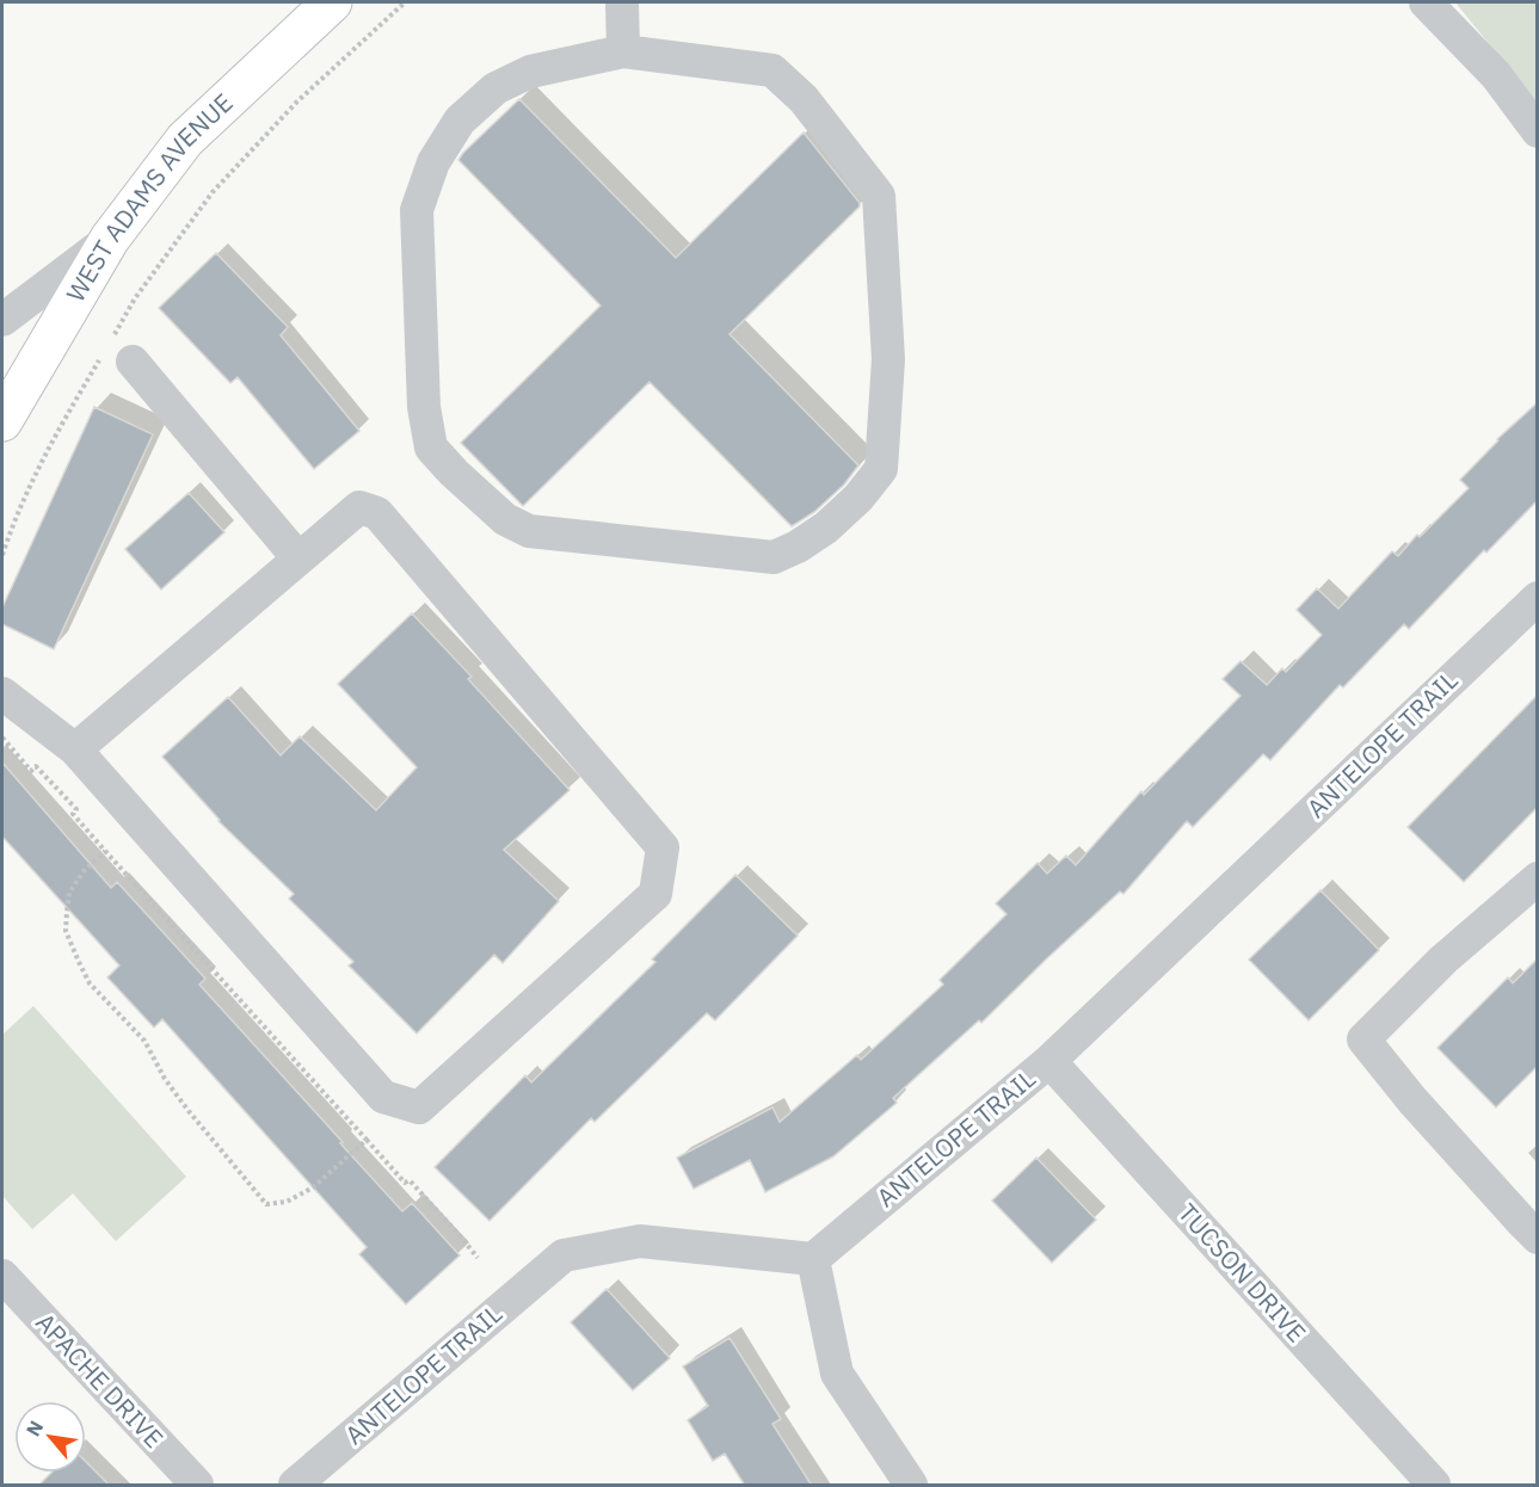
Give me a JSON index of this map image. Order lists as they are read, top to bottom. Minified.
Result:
{"streets":{"main road":["WEST ADAMS AVENUE"],"street":["ANTELOPE TRAIL","TUCSON DRIVE","APACHE DRIVE"]},"crossings":[["ANTELOPE TRAIL","TUCSON DRIVE"]],"north":"top left"}
